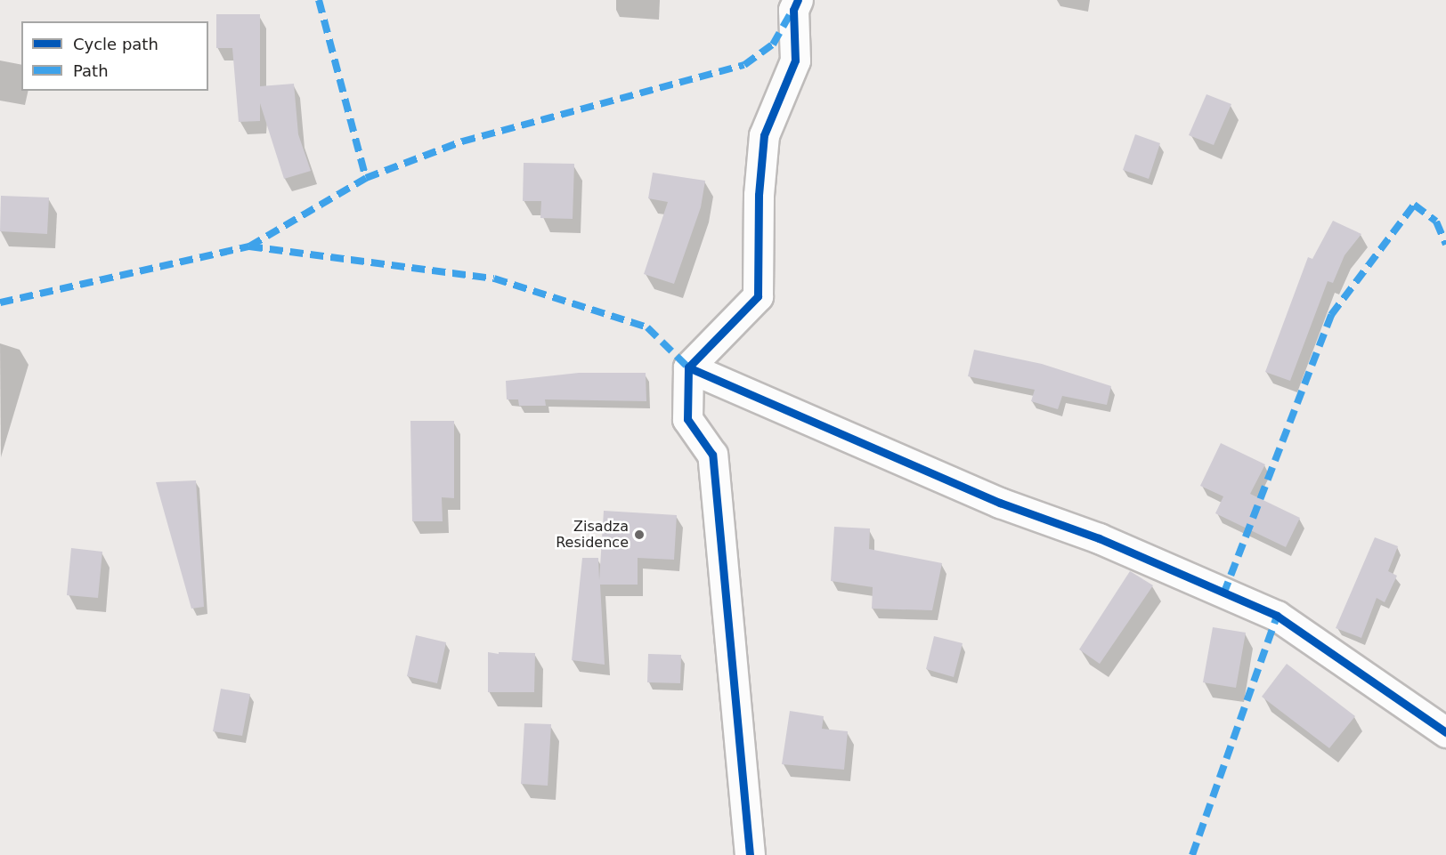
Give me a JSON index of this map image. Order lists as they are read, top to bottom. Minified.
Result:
{"places":["Zisadza Residence"],"legend":["Cycle path","Path"]}
